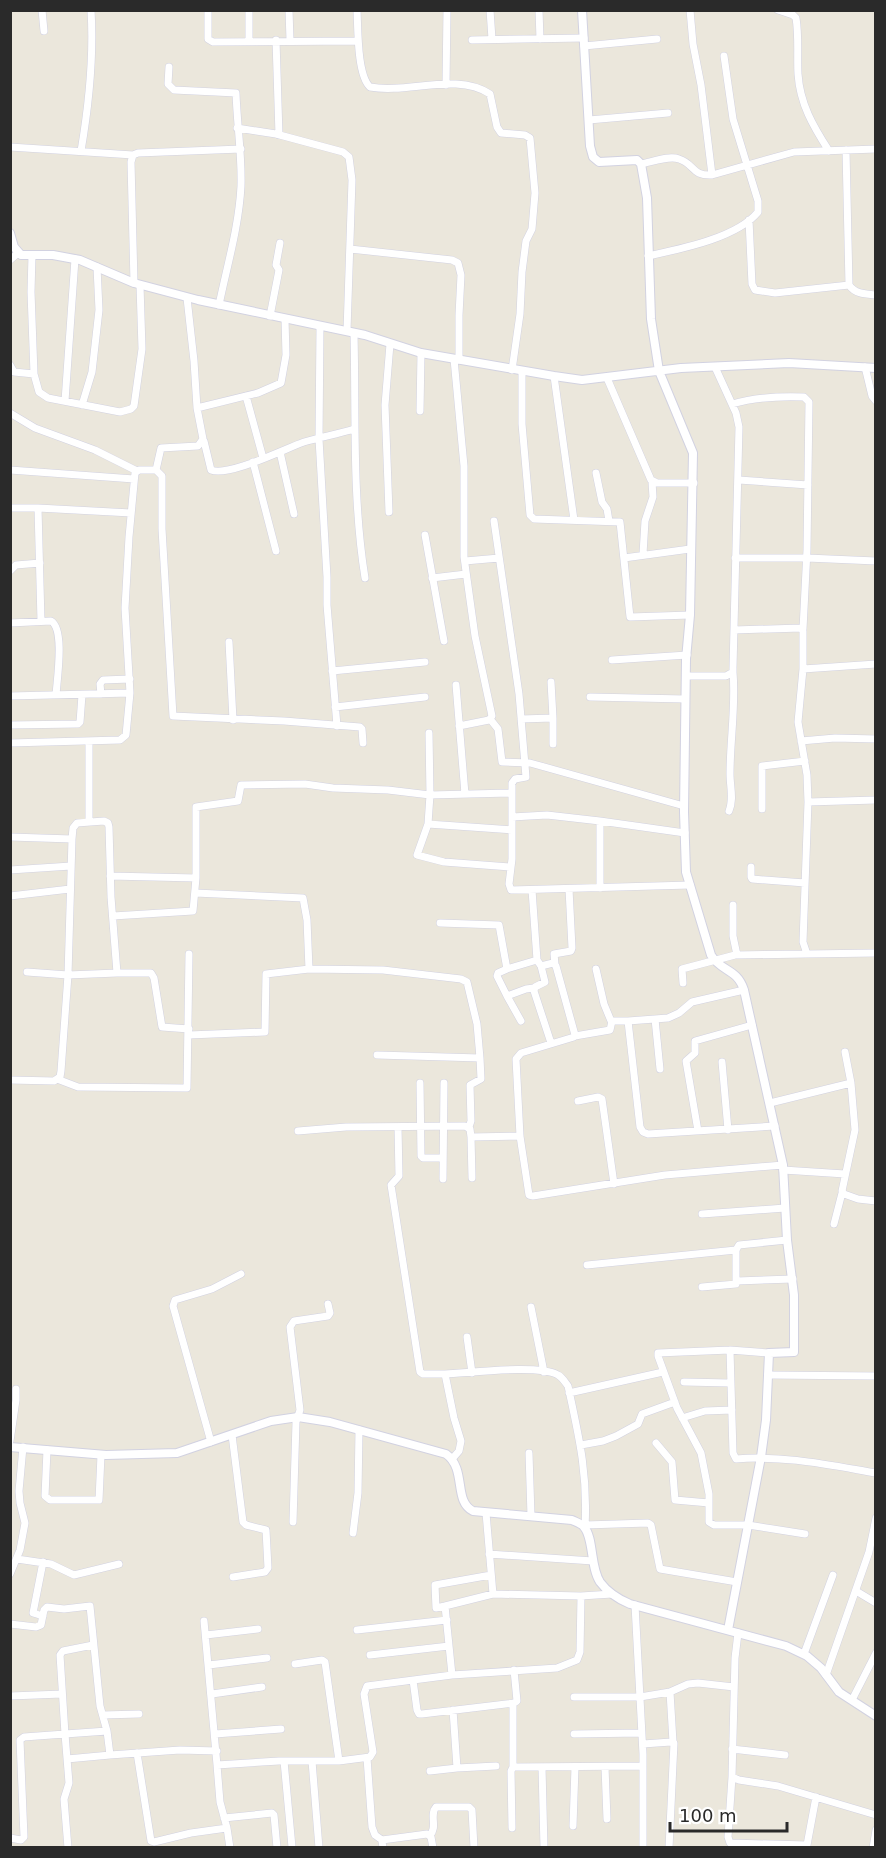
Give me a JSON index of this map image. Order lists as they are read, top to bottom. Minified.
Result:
{"scale_bar":"100 m"}
